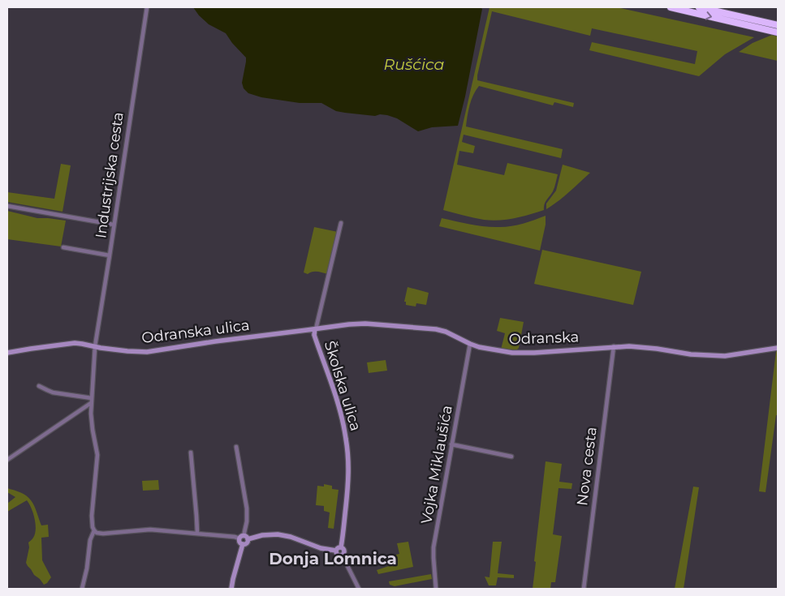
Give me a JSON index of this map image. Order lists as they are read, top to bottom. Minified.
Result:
{"streets":{"street":["Industrijska cesta","Odranska ulica","Odranska","Školska ulica","Vojka Miklaušića","Nova cesta"]},"crossings":[["Industrijska cesta","Odranska ulica"],["Odranska ulica","Odranska"],["Odranska ulica","Školska ulica"],["Odranska","Školska ulica"],["Odranska","Vojka Miklaušića"],["Odranska","Nova cesta"]],"districts":["Donja Lomnica"],"water":["Rušćica"]}
